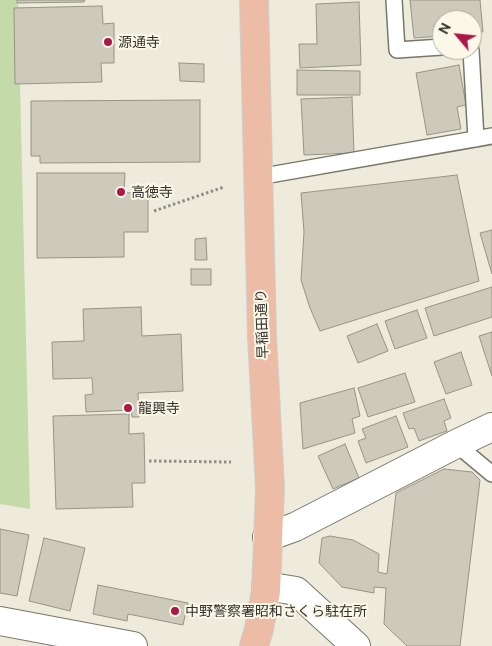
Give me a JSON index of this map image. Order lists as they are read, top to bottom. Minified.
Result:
{"streets":{"main road":["早稲田通り"]},"places":["源通寺","高徳寺","龍興寺","中野警察署昭和さくら駐在所"],"north":"top left"}
